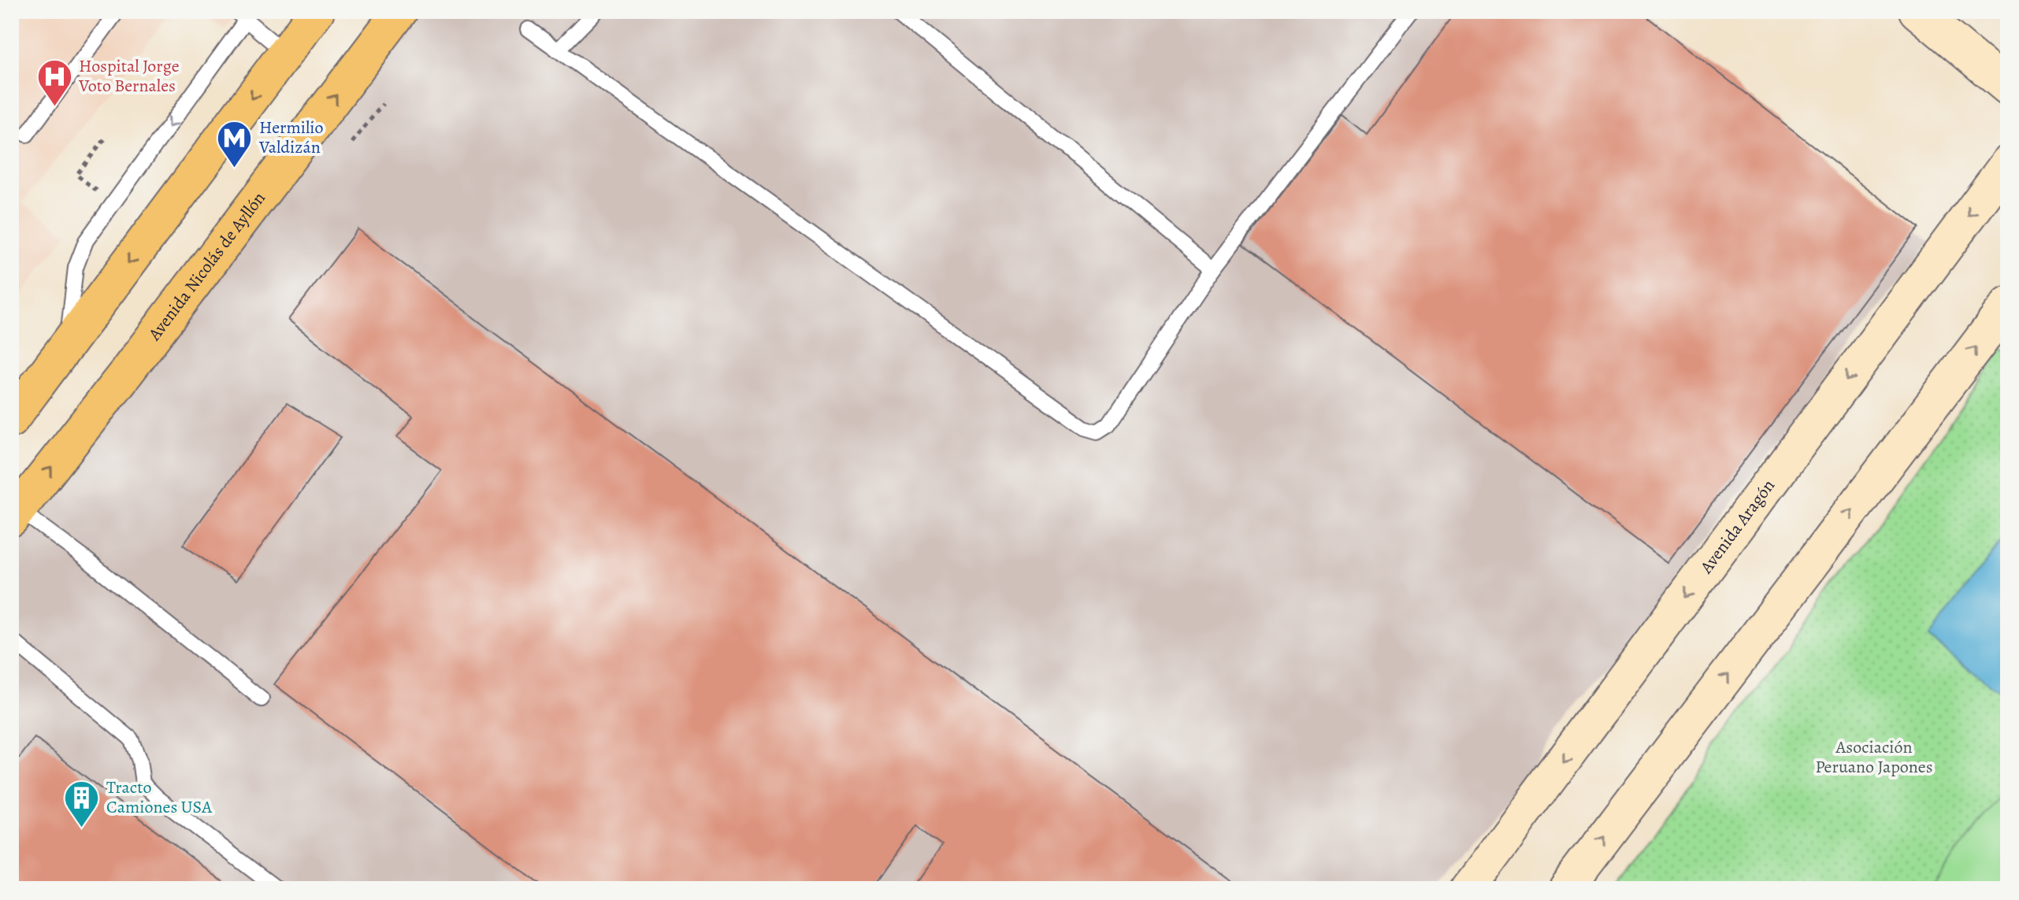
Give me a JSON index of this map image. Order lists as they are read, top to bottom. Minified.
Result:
{"streets":{"main road":["Avenida Nicolás de Ayllón"],"street":["Avenida Aragón"]},"parks":["Asociación Peruano Japones"],"places":{"hospital":["Hospital Jorge Voto Bernales"],"metro station":["Hermilio Valdizán"],"building":["Tracto Camiones USA"]}}
